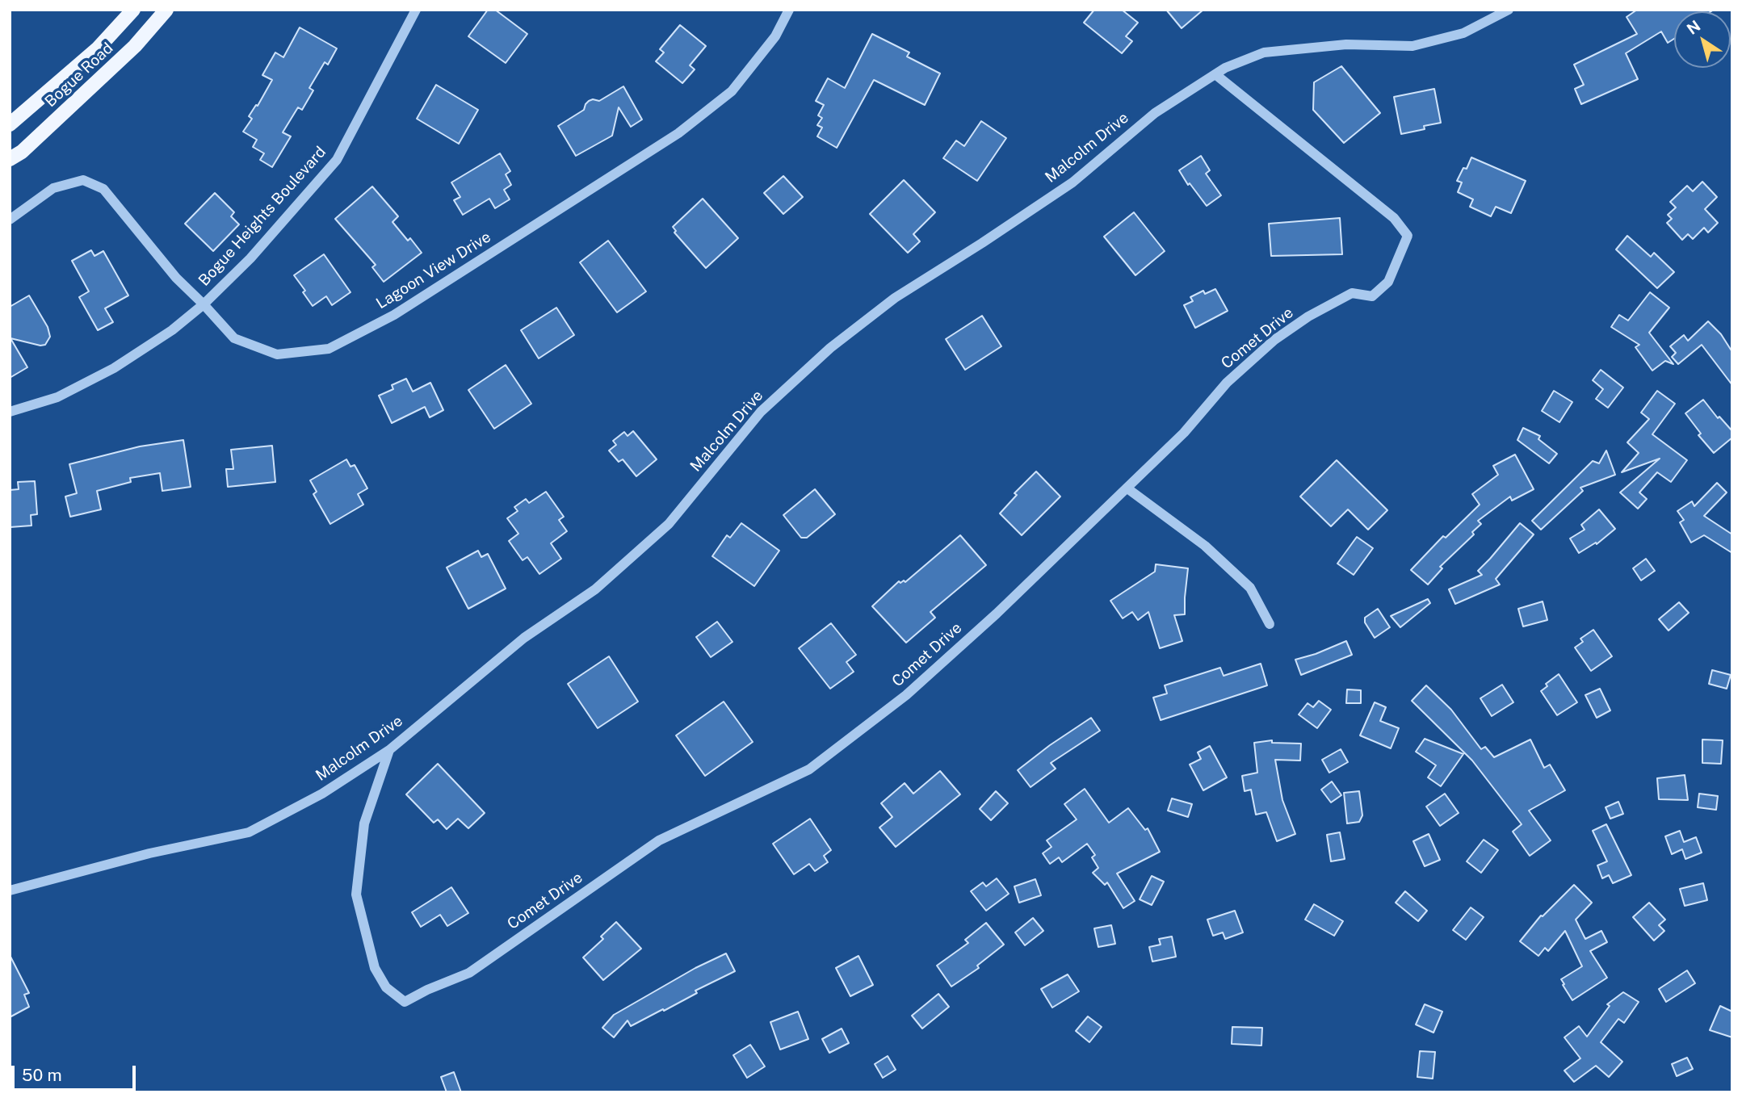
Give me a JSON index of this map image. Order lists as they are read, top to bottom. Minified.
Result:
{"streets":{"main road":["Bogue Road"],"street":["Malcolm Drive","Bogue Heights Boulevard","Lagoon View Drive","Comet Drive"]},"crossings":[["Malcolm Drive","Comet Drive"],["Bogue Heights Boulevard","Lagoon View Drive"]],"scale_bar":"50 m","north":"top left"}
